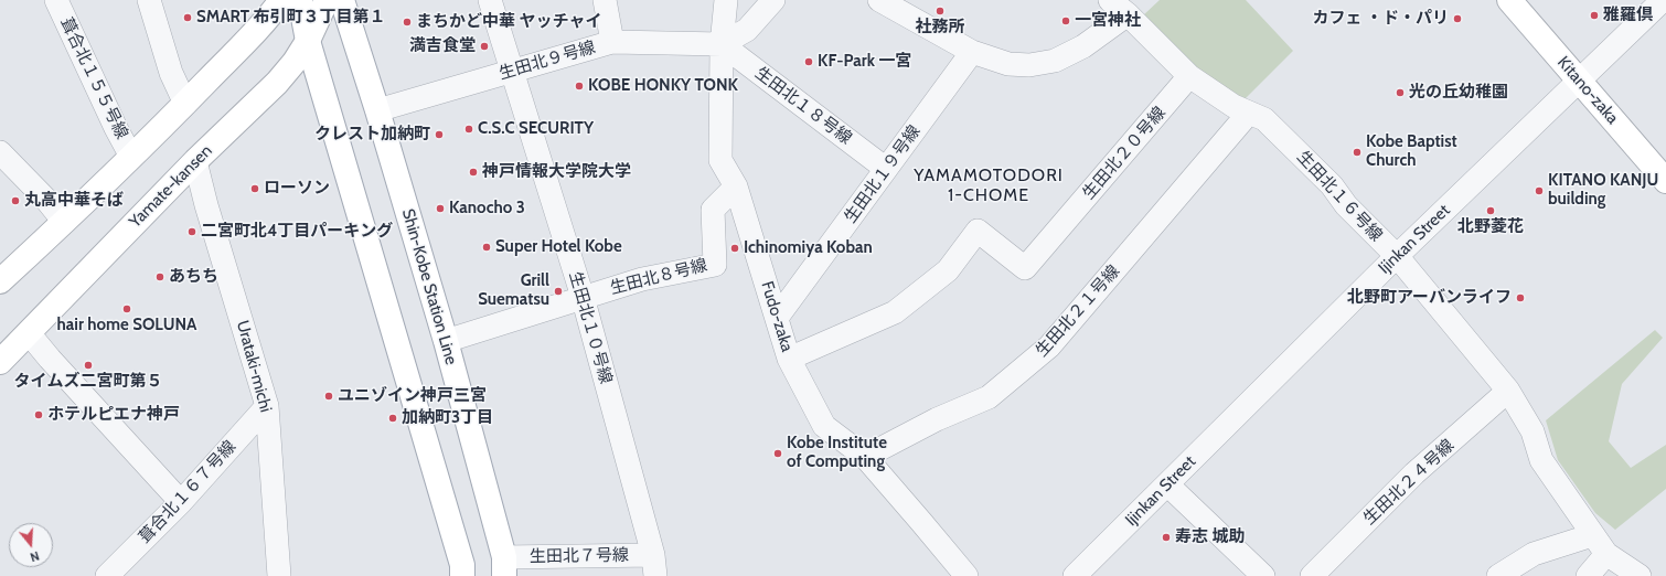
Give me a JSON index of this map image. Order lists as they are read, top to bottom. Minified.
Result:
{"streets":{"main road":["Kitano-zaka","Yamate-kansen","Shin-Kobe Station Line"],"street":["生田北９号線","葺合北１５５号線","生田北１８号線","生田北２０号線","生田北１９号線","生田北１６号線","Ijinkan Street","生田北８号線","生田北２１号線","Fudo-zaka","生田北１０号線","Urataki-michi","生田北２４号線","葺合北１６７号線","生田北７号線"]},"crossings":[["生田北９号線","生田北１８号線"],["生田北９号線","Shin-Kobe Station Line"],["生田北９号線","Fudo-zaka"],["生田北９号線","生田北１０号線"],["Kitano-zaka","Ijinkan Street"],["生田北１８号線","生田北１９号線"],["生田北１８号線","Fudo-zaka"],["生田北２０号線","生田北１６号線"],["生田北２０号線","Fudo-zaka"],["生田北１９号線","Fudo-zaka"],["Yamate-kansen","Urataki-michi"],["生田北１６号線","Ijinkan Street"],["生田北１６号線","生田北２１号線"],["生田北１６号線","生田北２４号線"],["生田北８号線","Shin-Kobe Station Line"],["生田北８号線","Fudo-zaka"],["生田北８号線","生田北１０号線"],["Shin-Kobe Station Line","生田北７号線"],["生田北２１号線","Fudo-zaka"],["生田北１０号線","生田北７号線"],["Urataki-michi","葺合北１６７号線"]],"districts":["YAMAMOTODORI 1-CHOME"],"places":["社務所","雅羅倶","SMART 布引町３丁目第１","カフェ ・ド・パリ","一宮神社","まちかど中華 ヤッチャイ","満吉食堂","KF-Park 一宮","KOBE HONKY TONK","光の丘幼稚園","C.S.C SECURITY","クレスト加納町","Kobe Baptist Church","神戸情報大学院大学","ローソン","KITANO KANJU building","丸高中華そば","Kanocho 3","北野菱花","二宮町北4丁目パーキング","Super Hotel Kobe","Ichinomiya Koban","あちち","Grill Suematsu","北野町アーバンライフ","hair home SOLUNA","タイムズ二宮町第５","ユニゾイン神戸三宮","ホテルピエナ神戸","加納町3丁目","Kobe Institute of Computing","寿志 城助"],"north":"bottom"}
